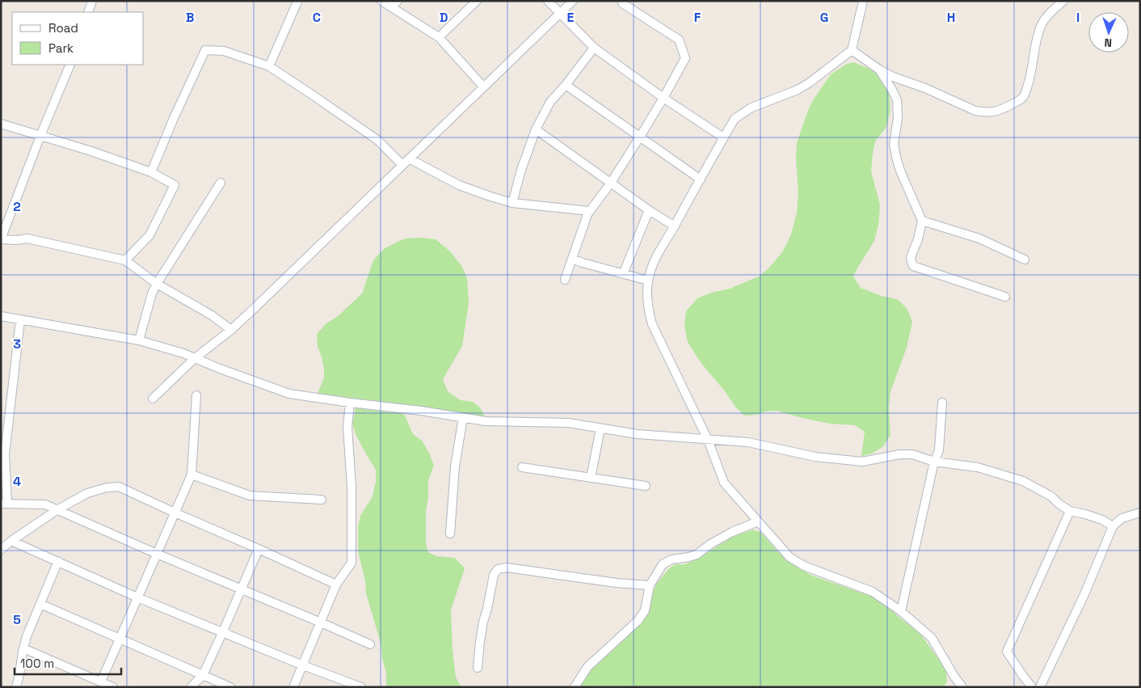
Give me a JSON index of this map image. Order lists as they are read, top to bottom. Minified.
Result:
{"legend":["Road","Park"],"scale_bar":"100 m","north":"bottom","grid":{"columns":["B","C","D","E","F","G","H","I"],"rows":["2","3","4","5"]}}
